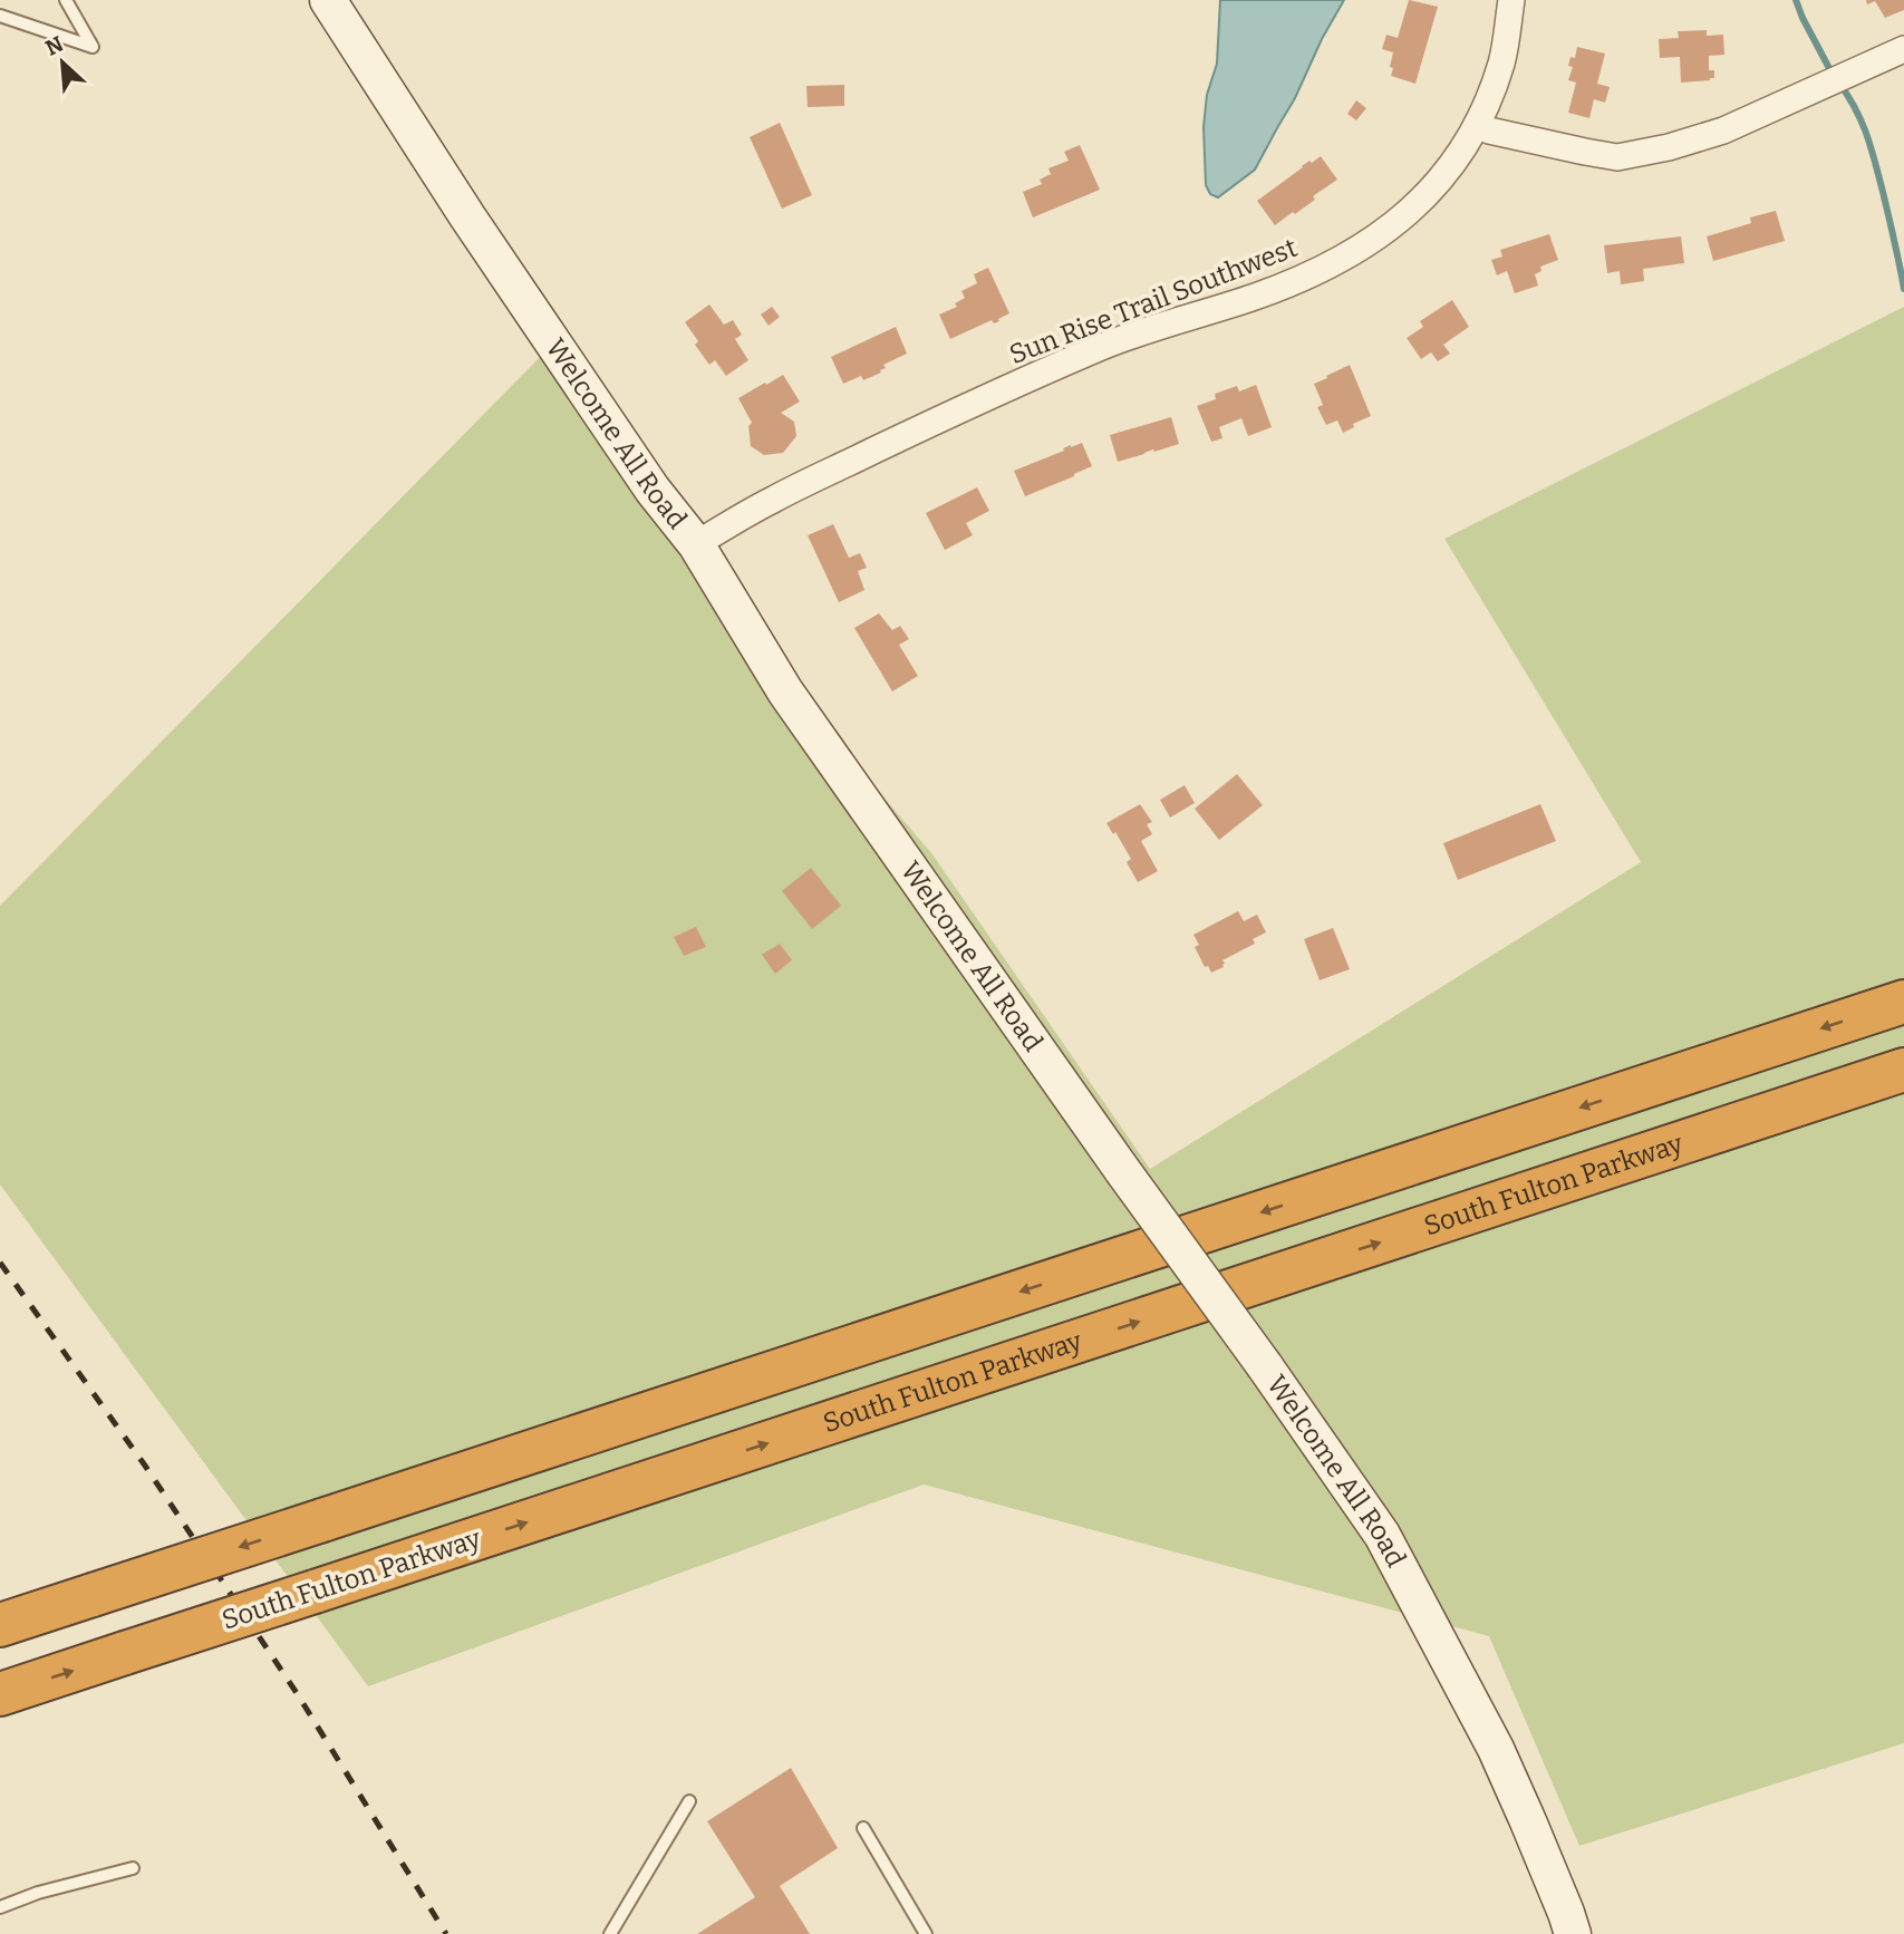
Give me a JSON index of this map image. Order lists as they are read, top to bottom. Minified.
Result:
{"streets":{"highway":["South Fulton Parkway"],"street":["Sun Rise Trail Southwest","Welcome All Road"]},"crossings":[["Sun Rise Trail Southwest","Welcome All Road"]],"north":"top left"}
